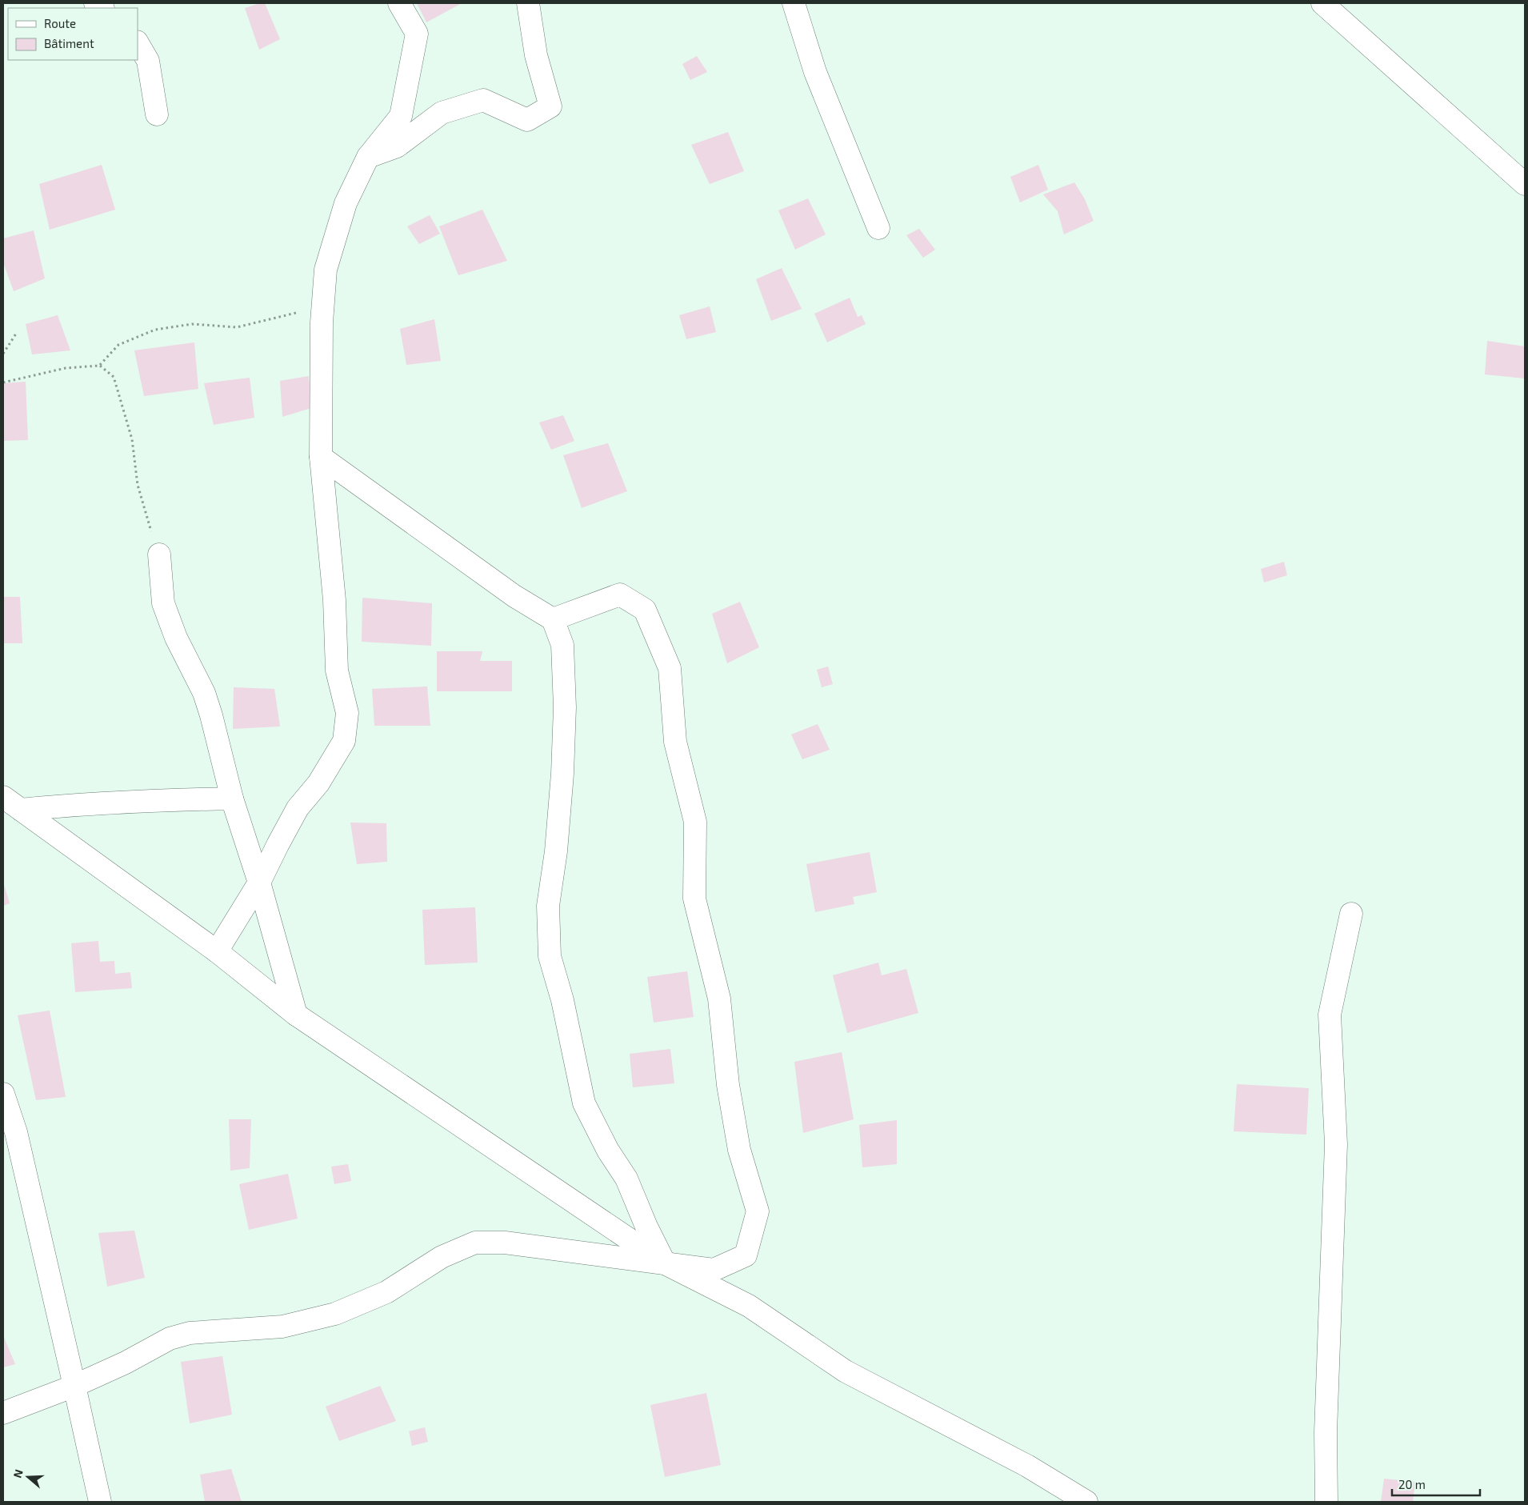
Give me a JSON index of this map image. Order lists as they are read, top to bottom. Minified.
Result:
{"legend":["Route","Bâtiment"],"scale_bar":"20 m","north":"left"}
